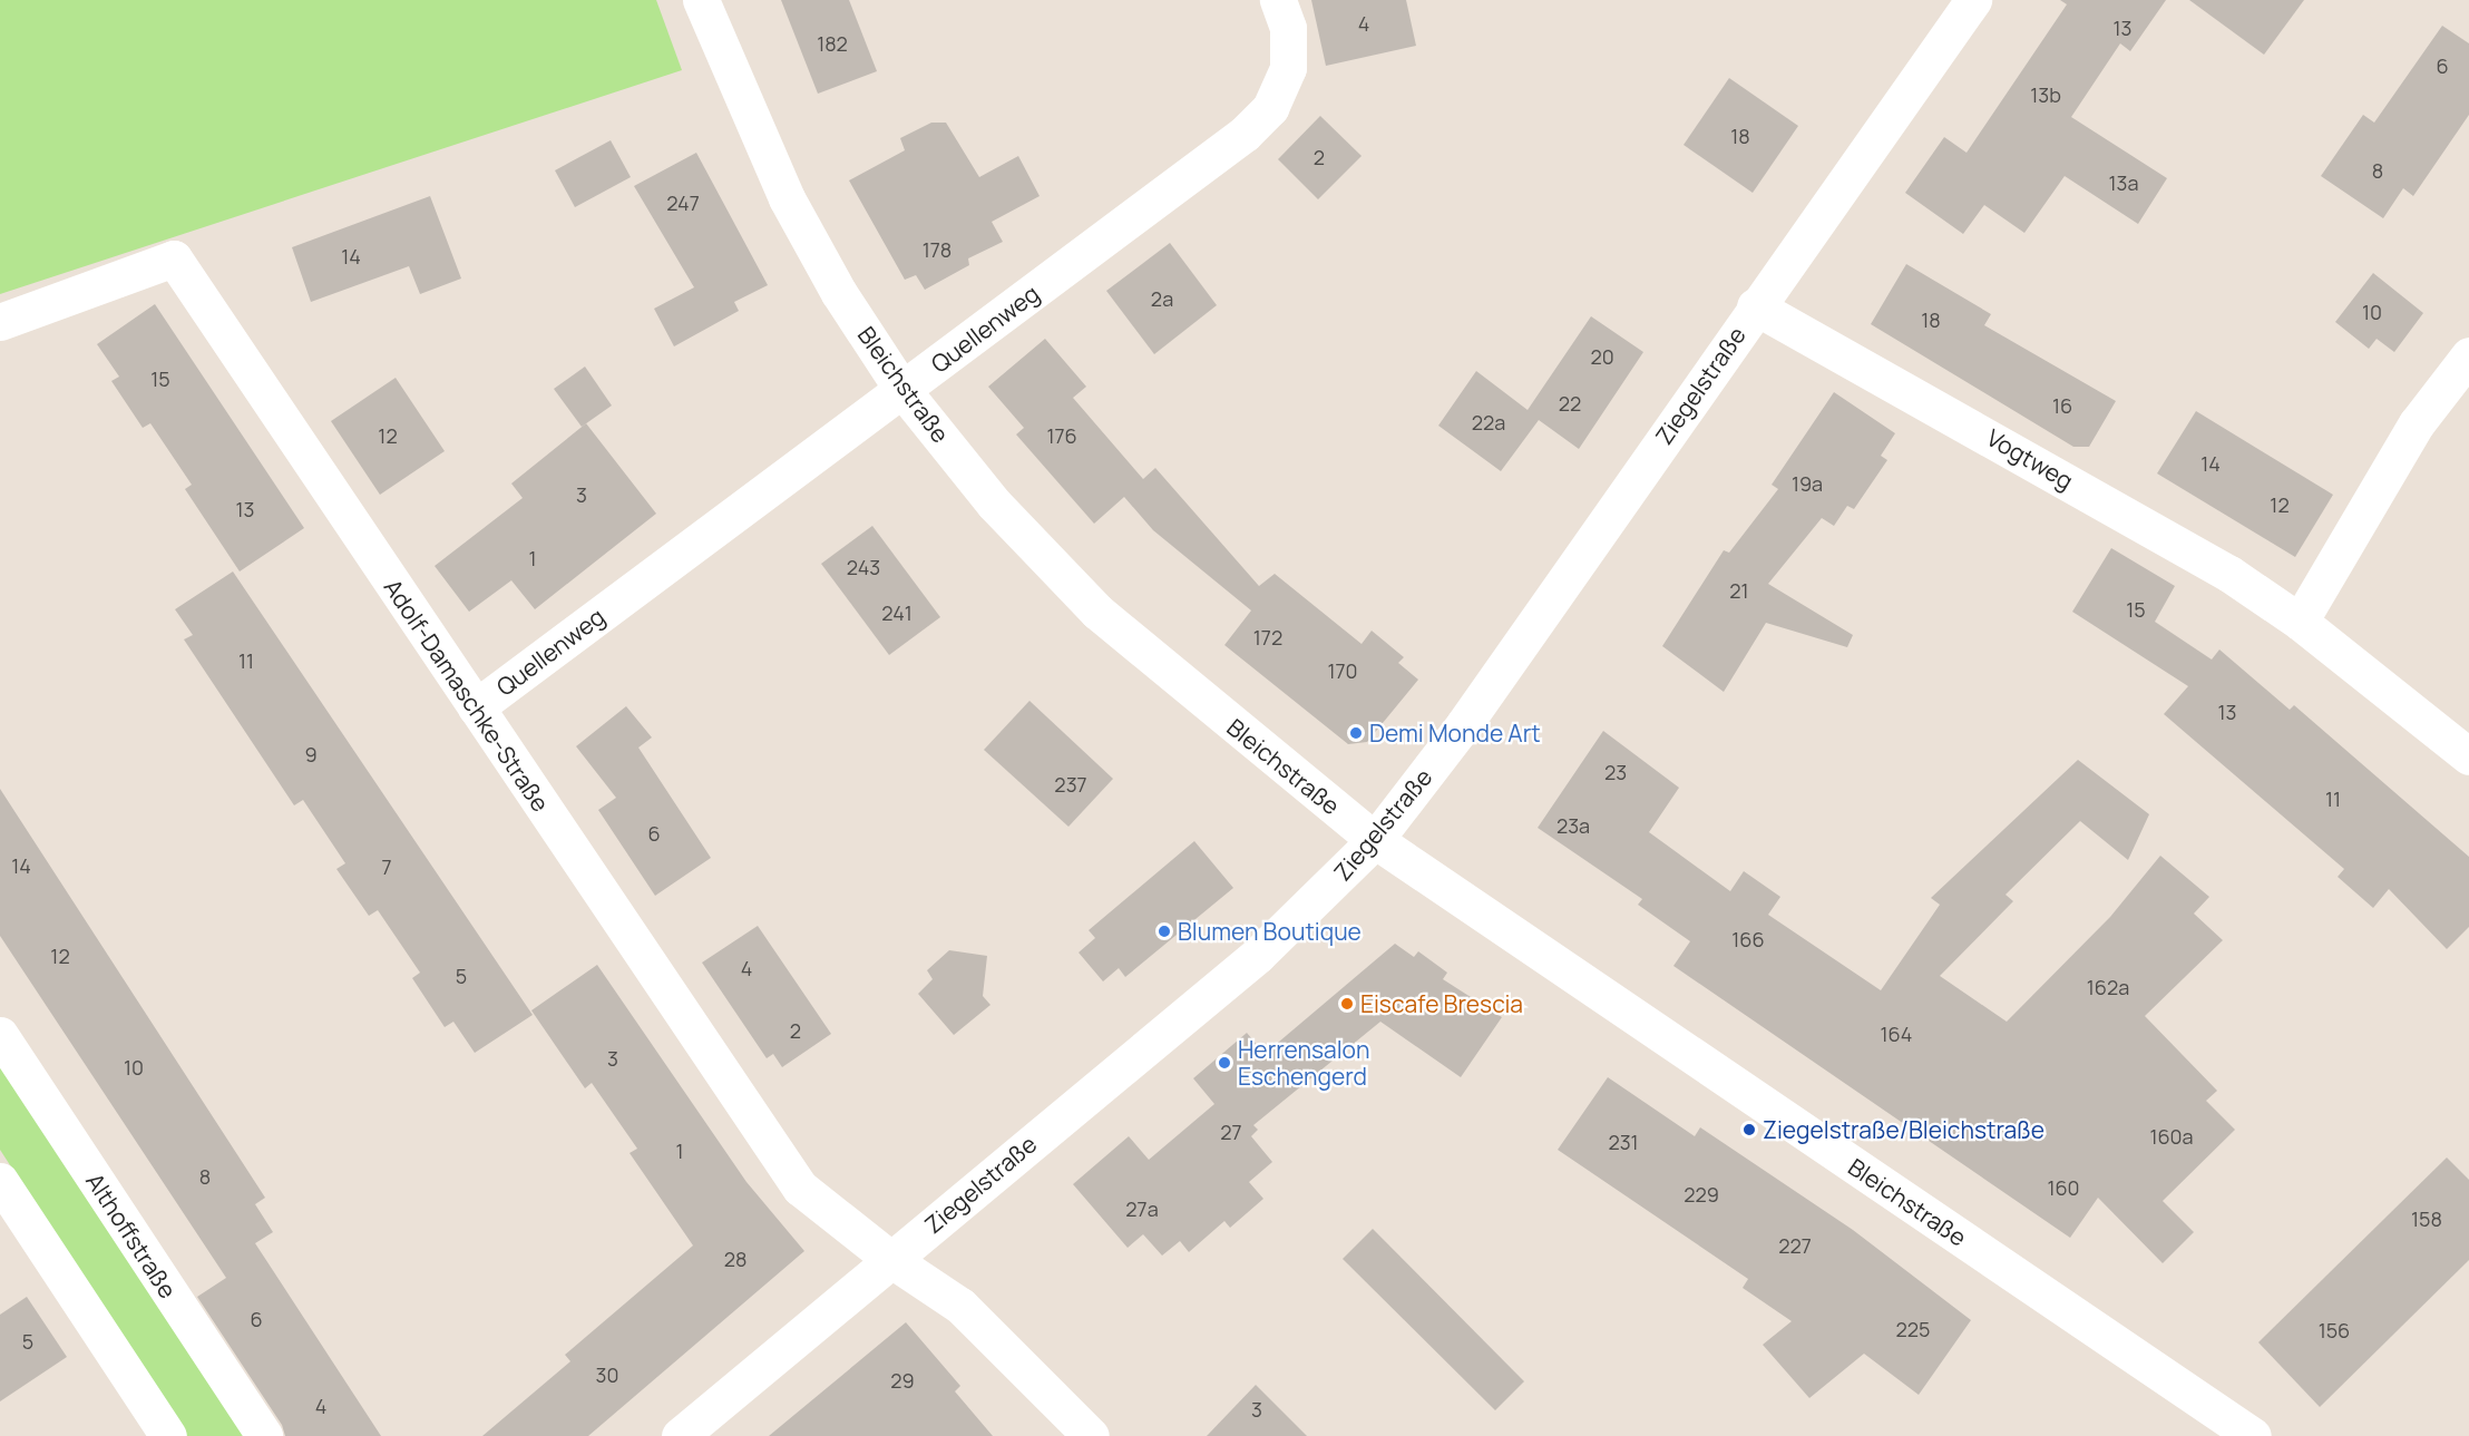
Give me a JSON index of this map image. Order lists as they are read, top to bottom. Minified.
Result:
{"streets":{"street":["Quellenweg","Bleichstraße","Ziegelstraße","Vogtweg","Adolf-Damaschke-Straße","Althoffstraße"]},"crossings":[["Quellenweg","Bleichstraße"],["Quellenweg","Adolf-Damaschke-Straße"],["Bleichstraße","Ziegelstraße"],["Ziegelstraße","Vogtweg"],["Ziegelstraße","Adolf-Damaschke-Straße"]],"places":["Demi Monde Art","Blumen Boutique","Eiscafe Brescia","Herrensalon Eschengerd","Ziegelstraße/Bleichstraße"],"house_numbers":["4","13","182","6","13b","18","2","8","13a","247","178","14","2a","10","18","20","15","22","16","22a","12","176","14","19a","3","12","13","1","243","21","15","241","172","11","170","13","9","23","237","11","23a","6","14","7","166","12","4","5","162a","2","164","3","10","27","160a","231","1","8","160","229","27a","158","227","28","6","225","156","5","30","29","4","3"]}
